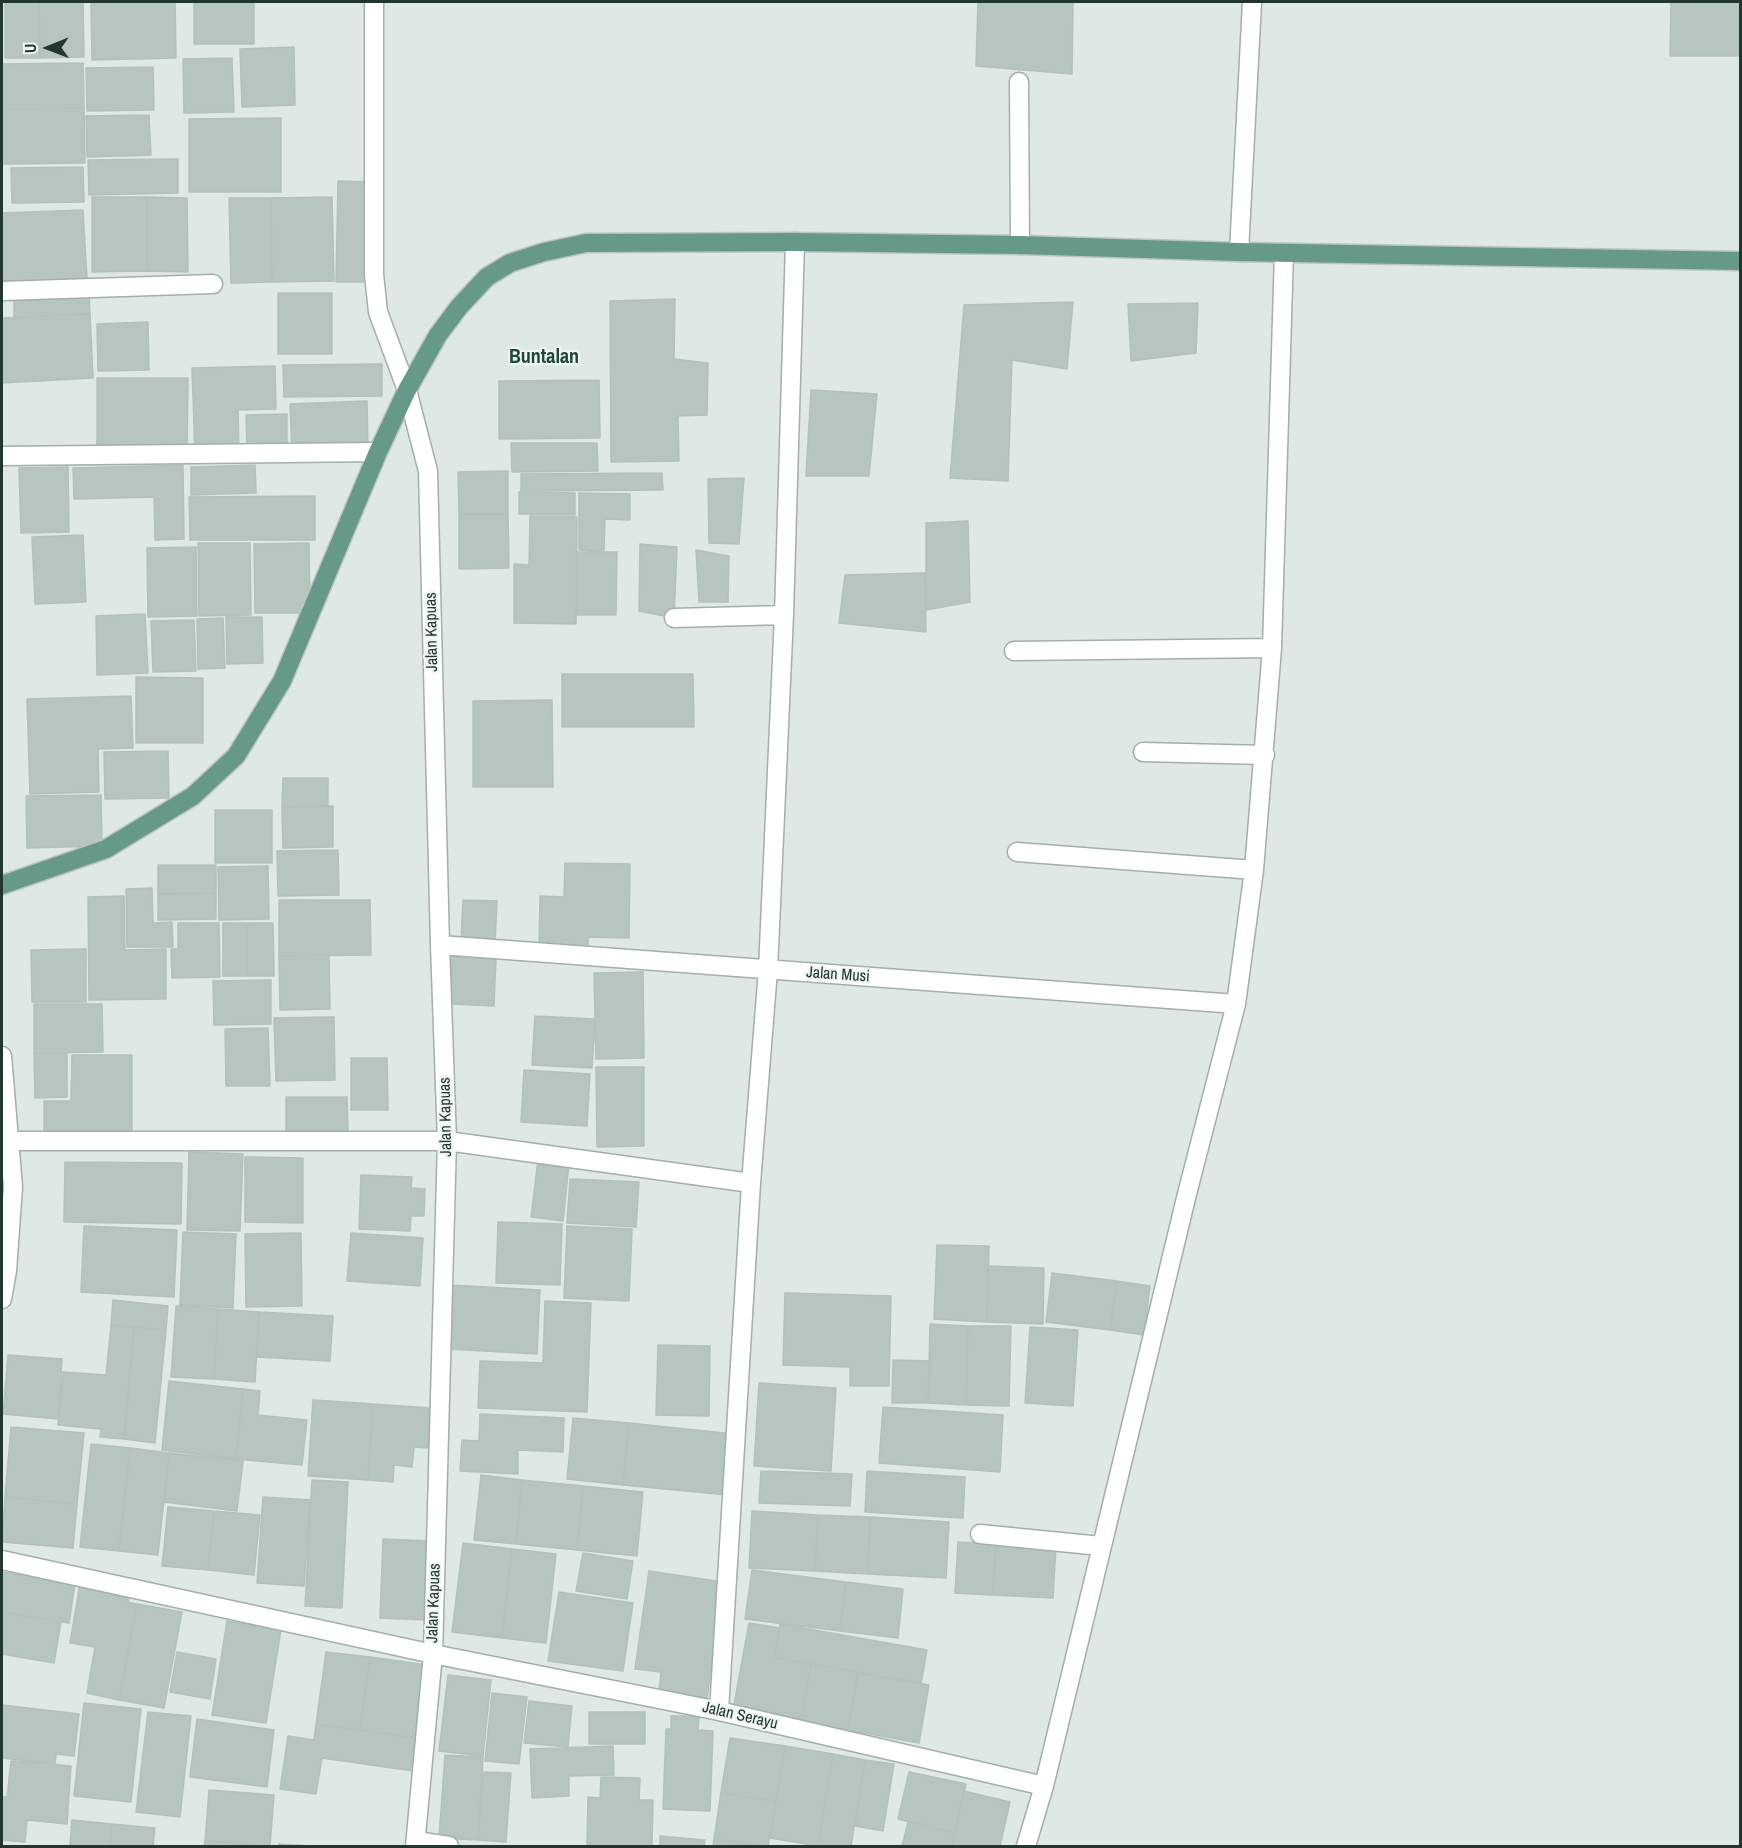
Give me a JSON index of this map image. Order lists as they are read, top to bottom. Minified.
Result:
{"streets":{"street":["Jalan Kapuas","Jalan Musi","Jalan Serayu"]},"crossings":[["Jalan Kapuas","Jalan Musi"],["Jalan Kapuas","Jalan Serayu"]],"districts":["Buntalan"],"north":"left"}
